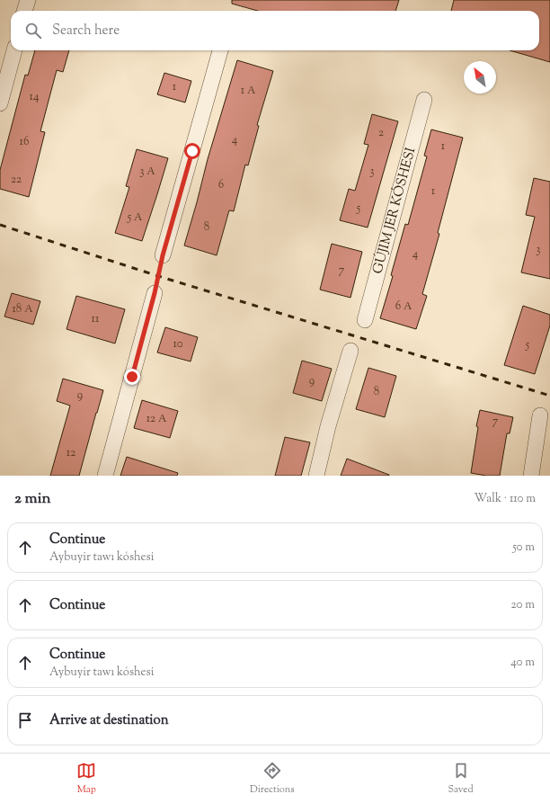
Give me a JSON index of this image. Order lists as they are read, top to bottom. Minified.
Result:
{"streets":{"street":["GÚJIM JER KÓSHESI"]},"house_numbers":["1","1 А","14","2","4","16","1","3 А","3","22","6","1","5","5 А","8","3","4","7","6 А","18 А","11","10","5","9","8","9","12 А","7","12"],"north":"top left","page":{"search":"Search here","heading":["2 min","Walk · 110 m"],"list":[["Continue","Aybuyir tawı kóshesi","50 m"],["Continue","20 m"],["Continue","Aybuyir tawı kóshesi","40 m"],"Arrive at destination"],"nav":["Map","Directions","Saved"]}}
